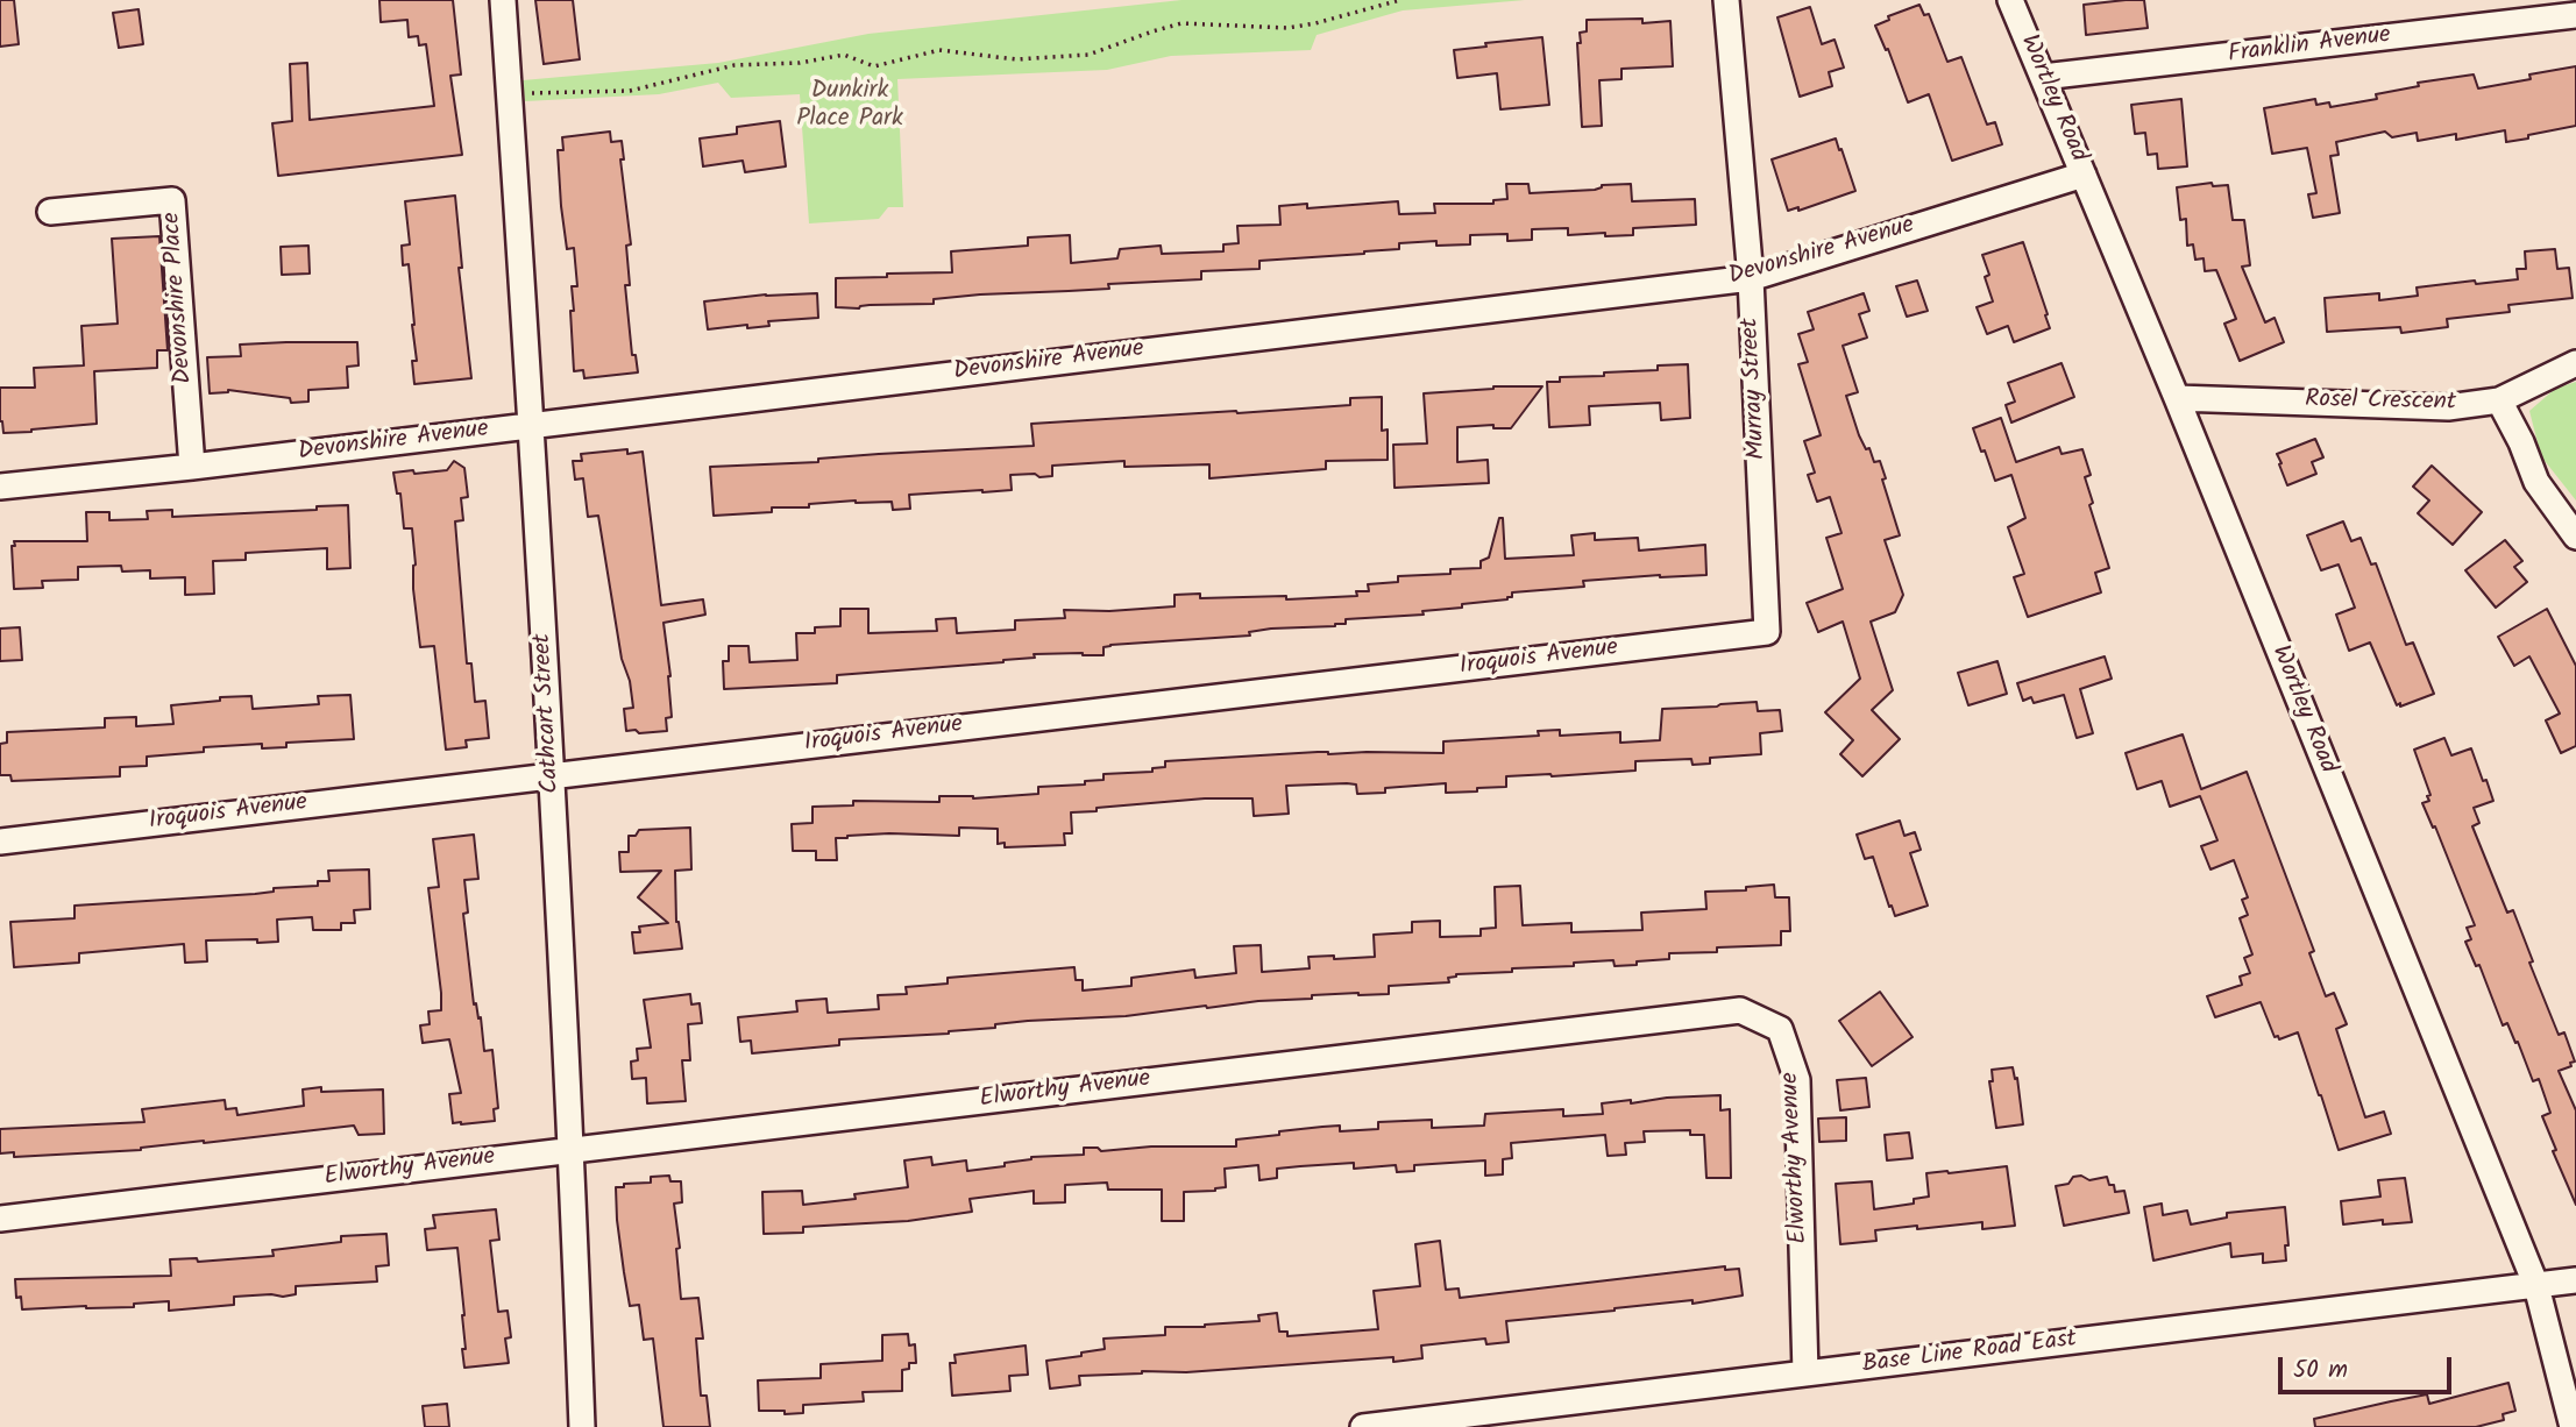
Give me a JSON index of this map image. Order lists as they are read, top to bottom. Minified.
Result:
{"streets":{"street":["Franklin Avenue","Wortley Road","Devonshire Avenue","Devonshire Place","Murray Street","Rosel Crescent","Iroquois Avenue","Cathcart Street","Elworthy Avenue","Base Line Road East"]},"crossings":[["Franklin Avenue","Wortley Road"],["Wortley Road","Devonshire Avenue"],["Wortley Road","Rosel Crescent"],["Wortley Road","Base Line Road East"],["Devonshire Avenue","Devonshire Place"],["Devonshire Avenue","Murray Street"],["Devonshire Avenue","Cathcart Street"],["Murray Street","Iroquois Avenue"],["Iroquois Avenue","Cathcart Street"],["Cathcart Street","Elworthy Avenue"],["Elworthy Avenue","Base Line Road East"]],"parks":["Dunkirk Place Park"],"scale_bar":"50 m"}
